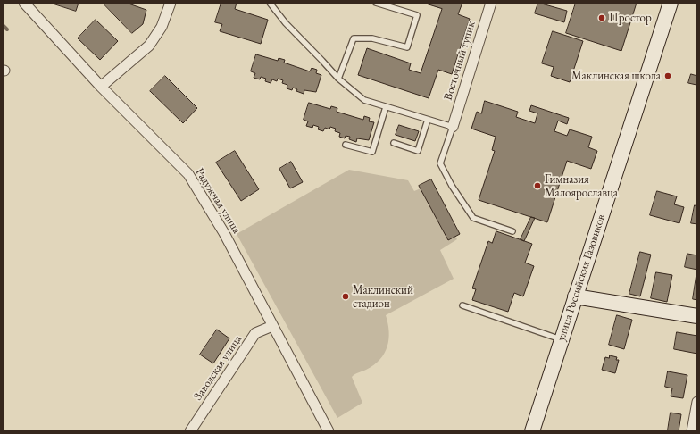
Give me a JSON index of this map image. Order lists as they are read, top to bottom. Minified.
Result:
{"streets":{"main road":["улица Российских Газовиков"],"street":["Восточный тупик","Радужная улица","Заводская улица"]},"crossings":[["Радужная улица","Заводская улица"]],"places":["Простор","Маклинская школа","Гимназия Малоярославца","Маклинский стадион"]}
